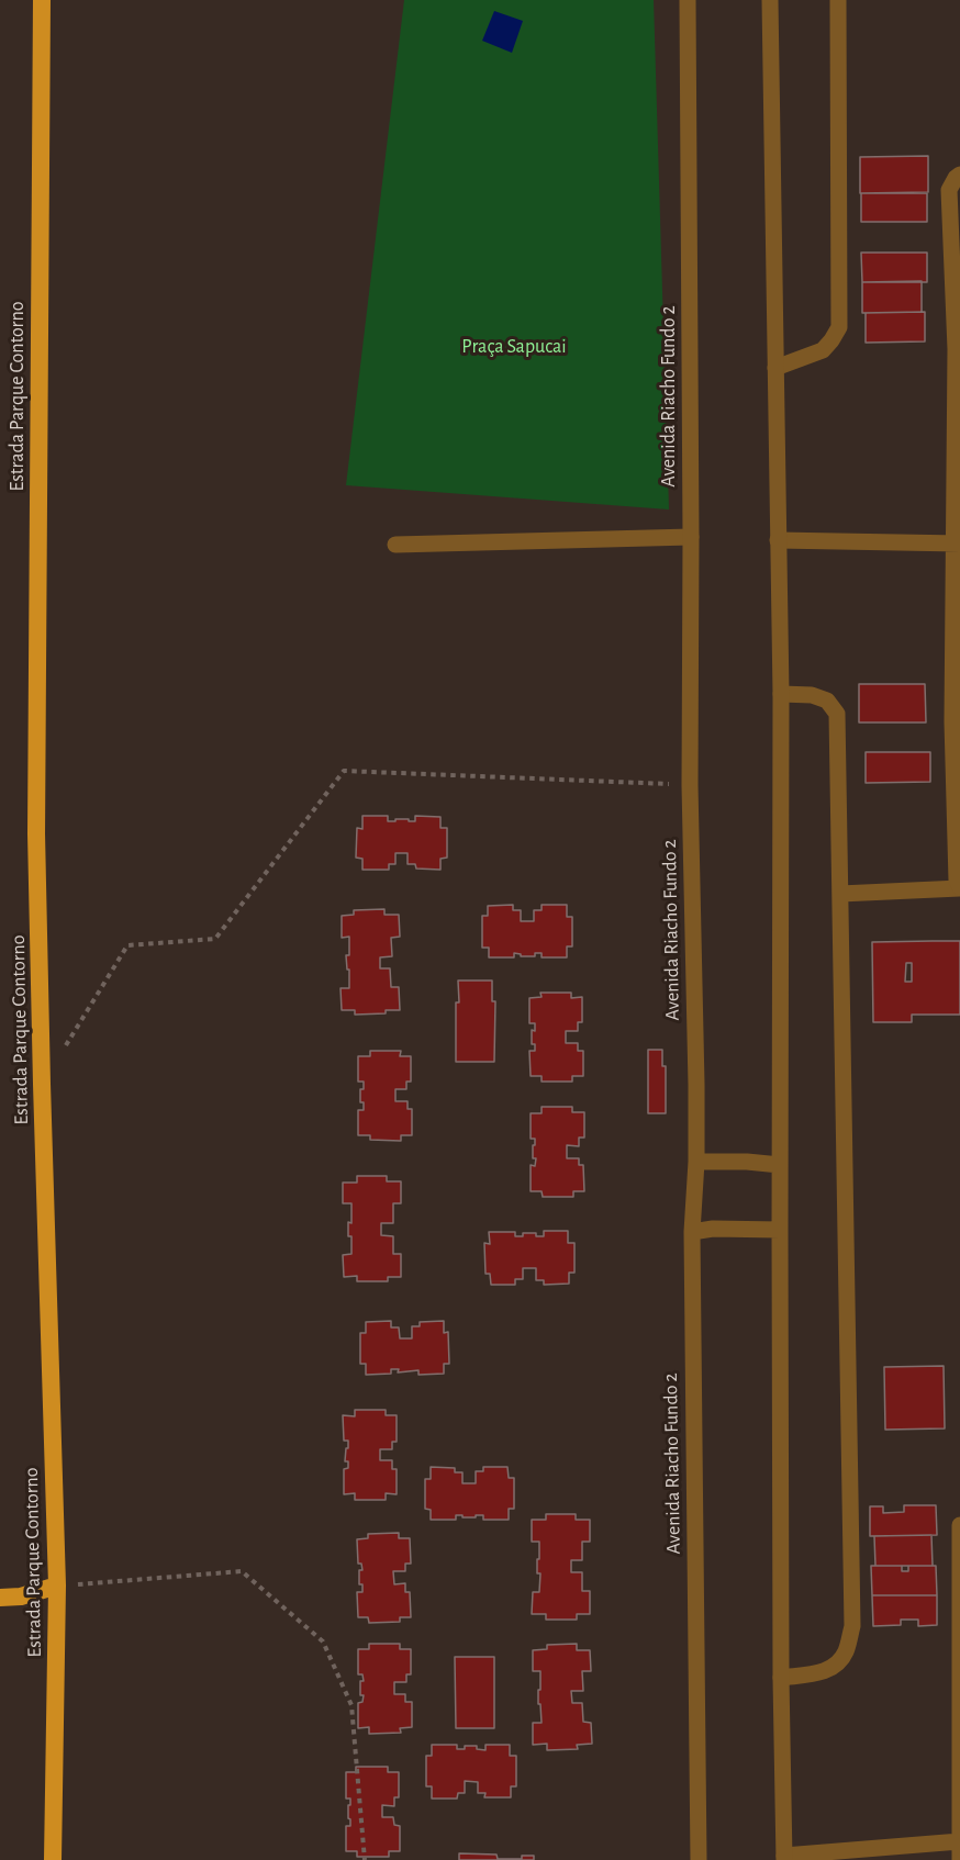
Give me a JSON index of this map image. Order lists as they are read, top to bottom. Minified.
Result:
{"streets":{"highway":["Estrada Parque Contorno"],"street":["Avenida Riacho Fundo 2"]},"parks":["Praça Sapucai"]}
